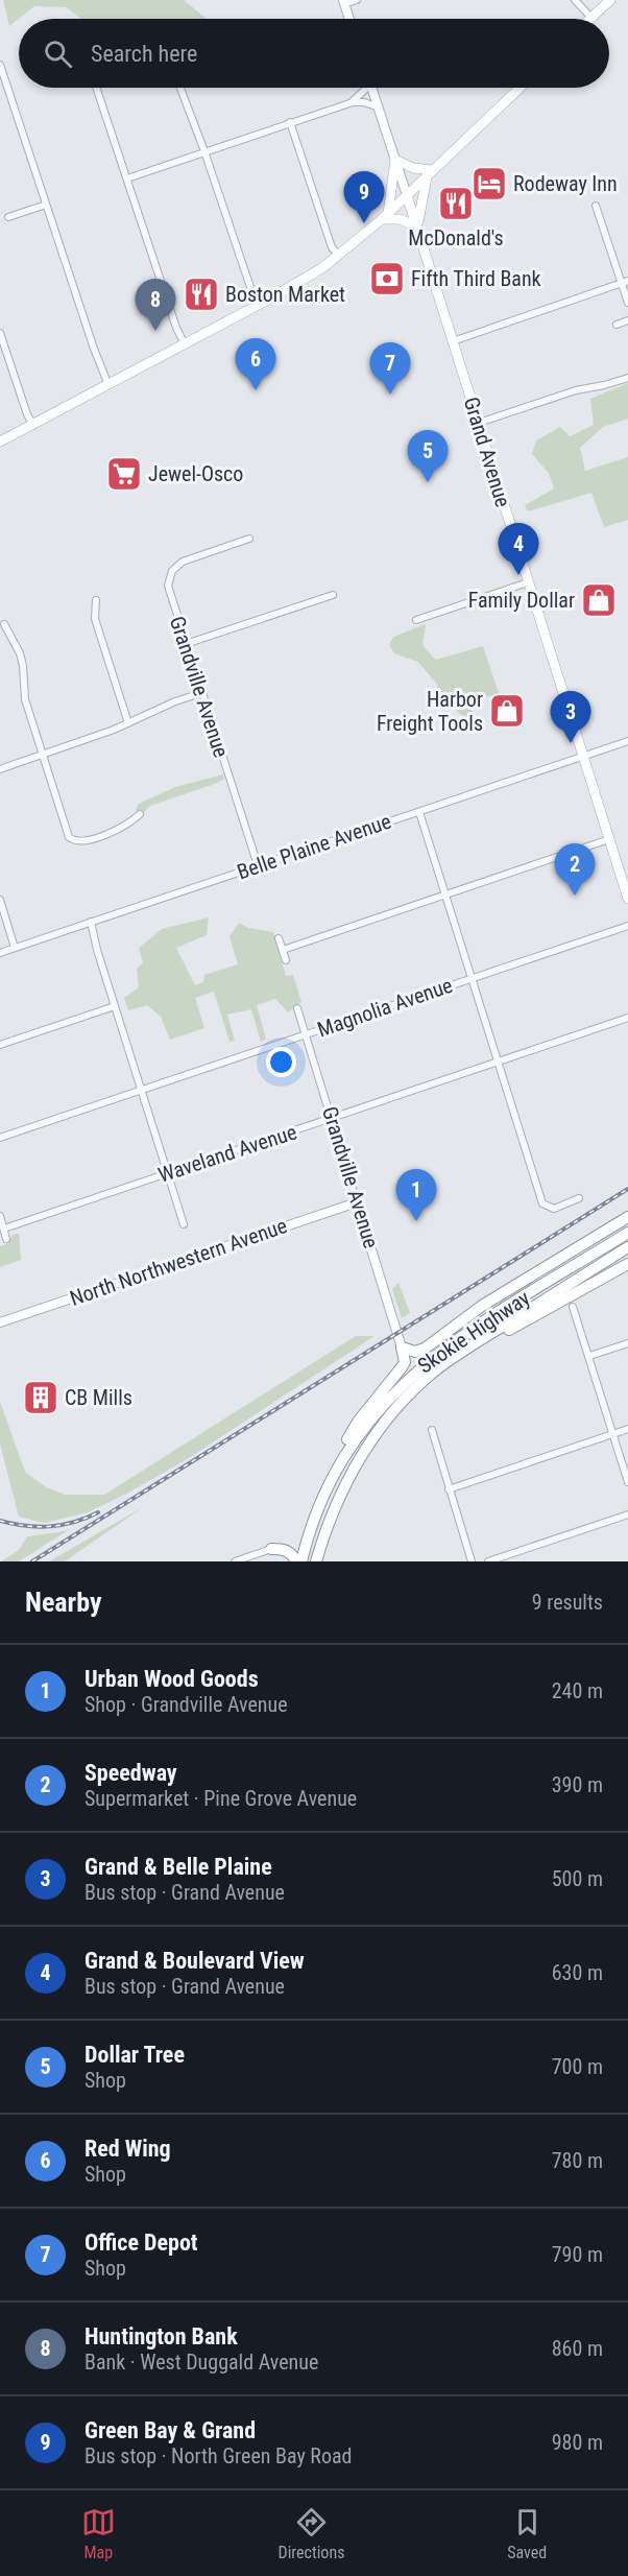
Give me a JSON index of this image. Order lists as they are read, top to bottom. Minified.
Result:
{"streets":{"highway":["Skokie Highway"],"main road":["Grand Avenue"],"street":["Grandville Avenue","Belle Plaine Avenue","Magnolia Avenue","Waveland Avenue","North Northwestern Avenue"]},"crossings":[["Grand Avenue","Belle Plaine Avenue"],["Grandville Avenue","Belle Plaine Avenue"],["Grandville Avenue","Magnolia Avenue"],["Grandville Avenue","Waveland Avenue"],["Grandville Avenue","North Northwestern Avenue"]],"places":{"hotel":["Rodeway Inn"],"restaurant":["McDonald's","Boston Market"],"bank":["Fifth Third Bank"],"supermarket":["Jewel-Osco"],"shop":["Family Dollar","Harbor Freight Tools"],"building":["CB Mills"]},"page":{"search":"Search here","pins":["9","8","6","7","5","4","3","2","1"],"heading":["Nearby","9 results"],"list":[{"mark":"1","name":"Urban Wood Goods","note":"Shop · Grandville Avenue","value":"240 m"},{"mark":"2","name":"Speedway","note":"Supermarket · Pine Grove Avenue","value":"390 m"},{"mark":"3","name":"Grand & Belle Plaine","note":"Bus stop · Grand Avenue","value":"500 m"},{"mark":"4","name":"Grand & Boulevard View","note":"Bus stop · Grand Avenue","value":"630 m"},{"mark":"5","name":"Dollar Tree","note":"Shop","value":"700 m"},{"mark":"6","name":"Red Wing","note":"Shop","value":"780 m"},{"mark":"7","name":"Office Depot","note":"Shop","value":"790 m"},{"mark":"8","name":"Huntington Bank","note":"Bank · West Duggald Avenue","value":"860 m"},{"mark":"9","name":"Green Bay & Grand","note":"Bus stop · North Green Bay Road","value":"980 m"}],"nav":["Map","Directions","Saved"]}}
